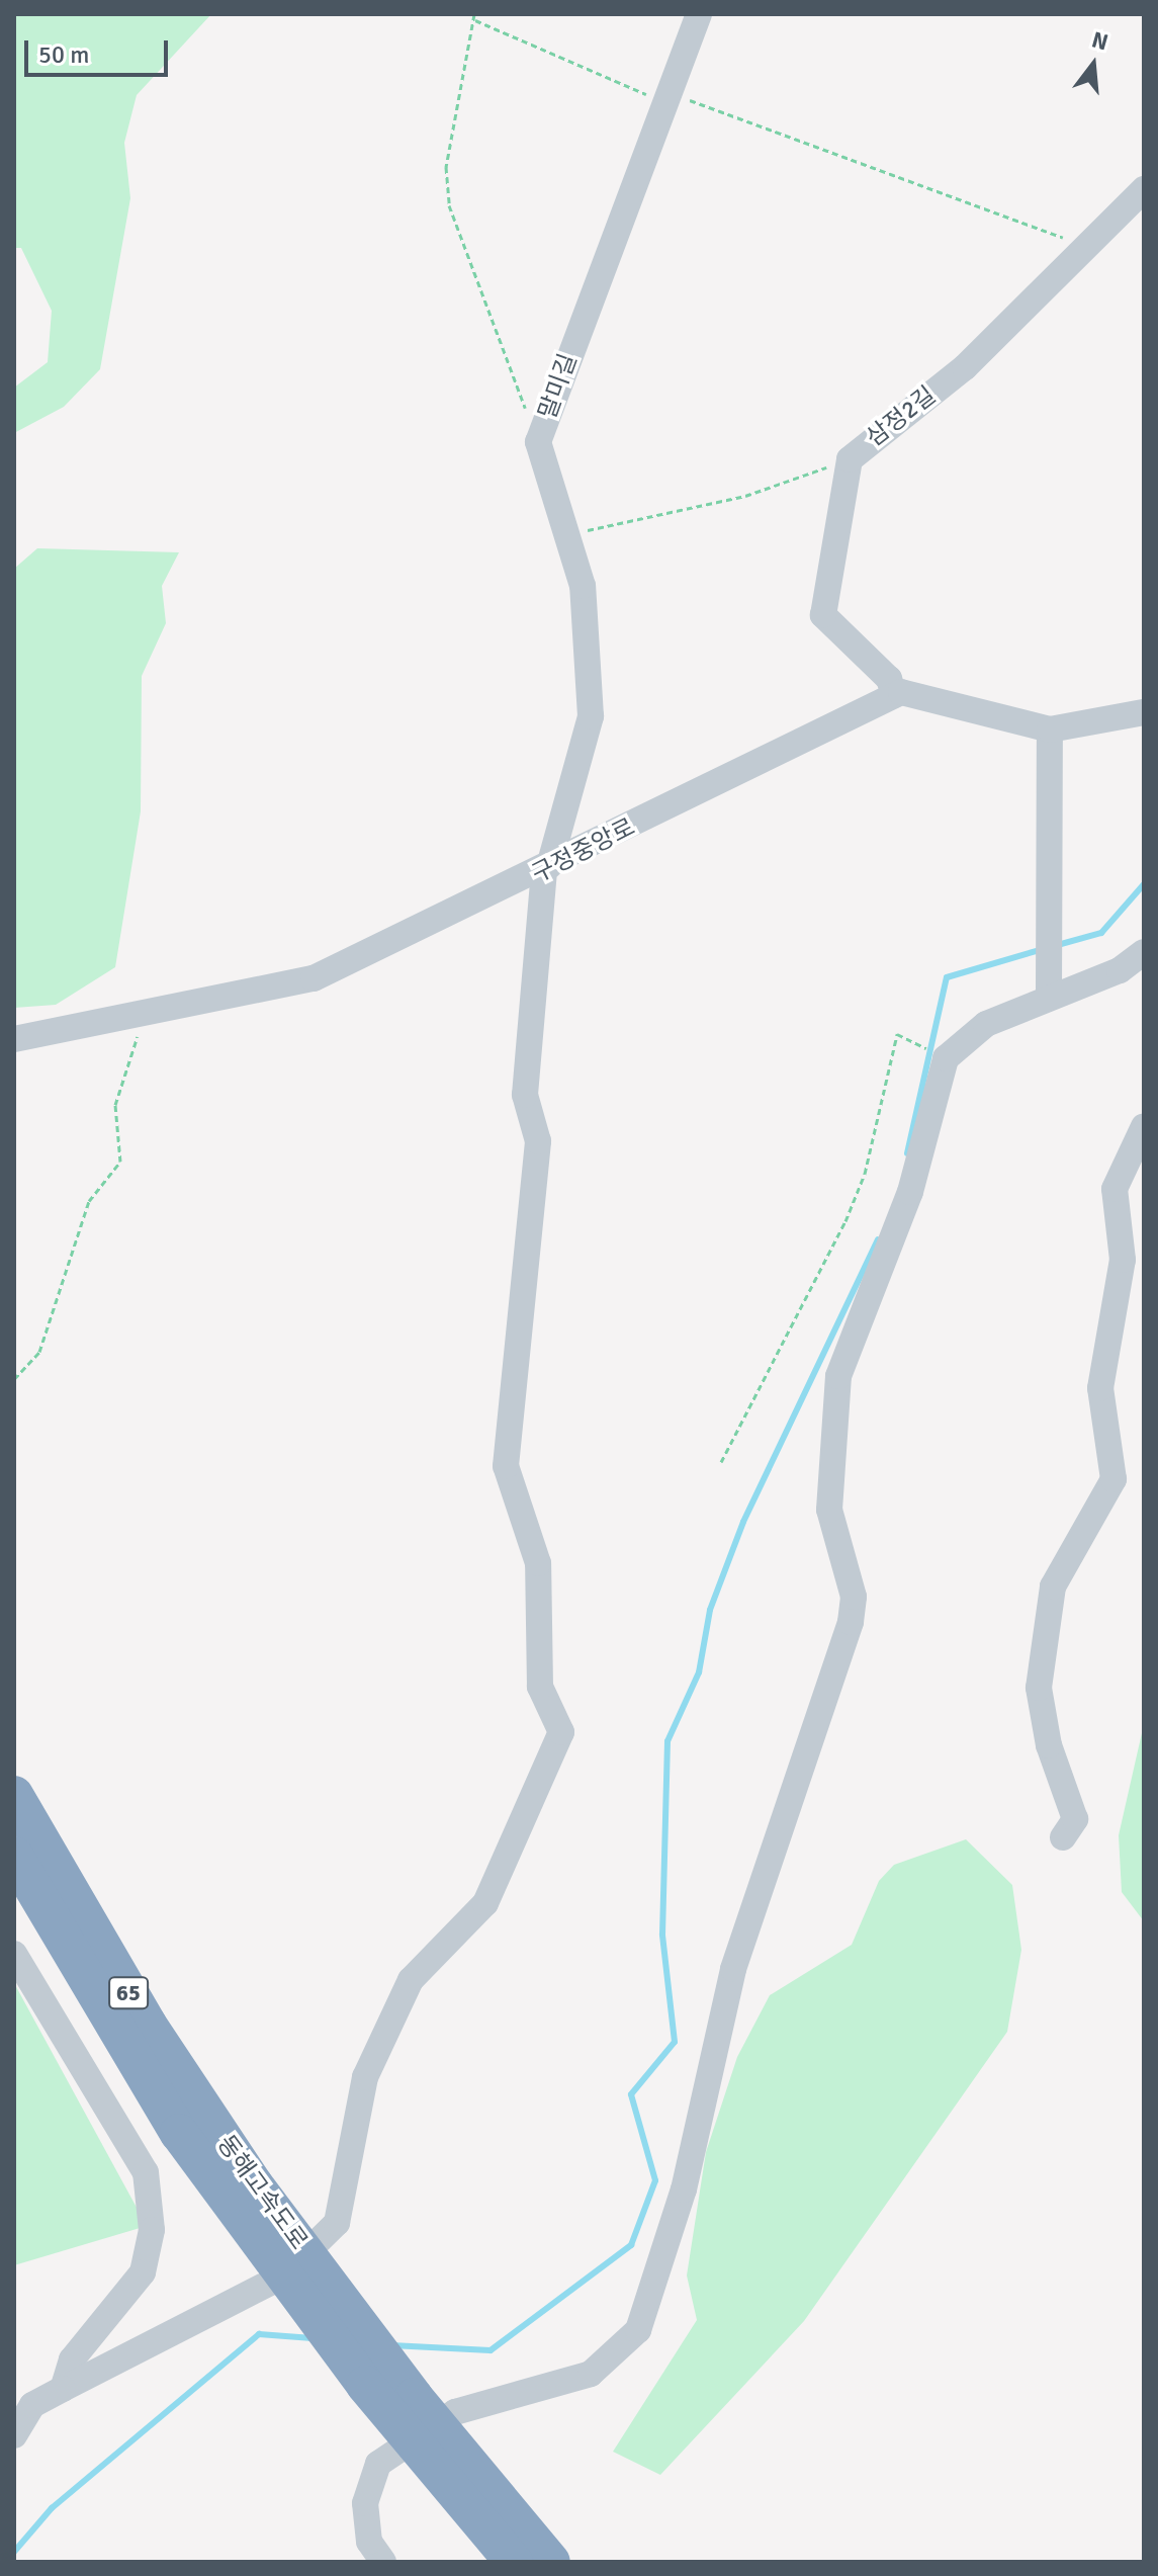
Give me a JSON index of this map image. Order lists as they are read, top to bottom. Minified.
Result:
{"streets":{"highway":["65","동해고속도로"],"street":["말미길","삼정2길","구정중앙로"]},"crossings":[["말미길","구정중앙로"],["삼정2길","구정중앙로"]],"scale_bar":"50 m","north":"top"}
